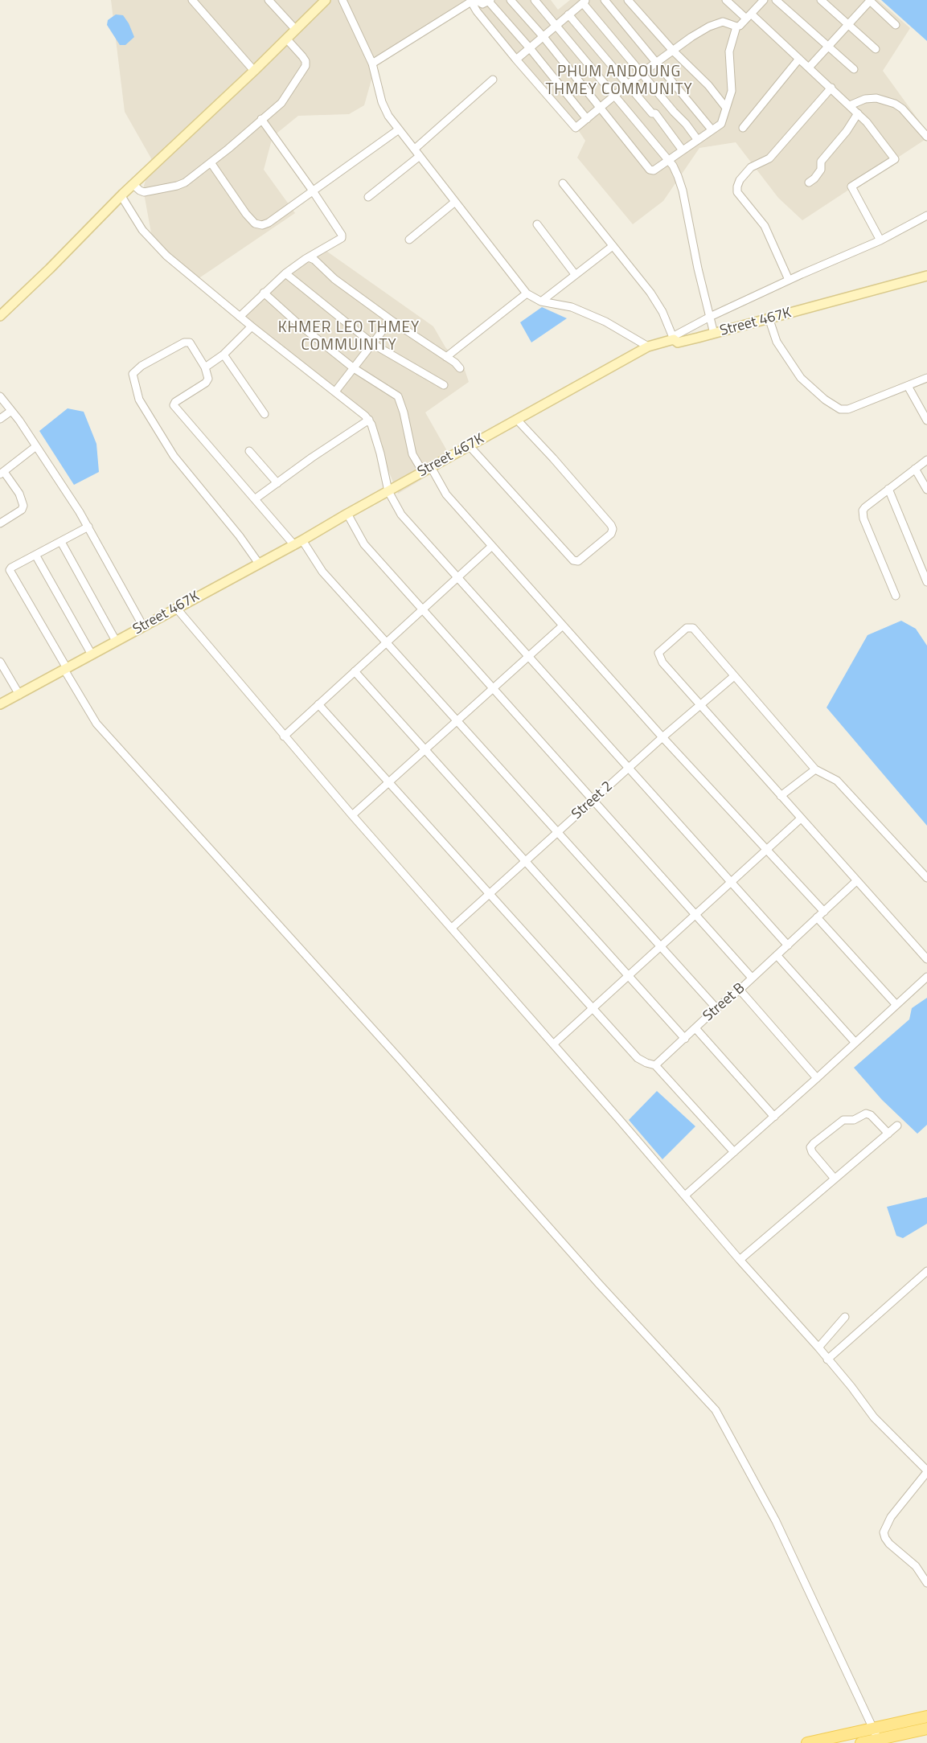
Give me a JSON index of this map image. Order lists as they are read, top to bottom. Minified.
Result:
{"streets":{"street":["Street 467K","Street 2","Street B"]},"districts":["PHUM ANDOUNG THMEY COMMUNITY","KHMER LEO THMEY COMMUINITY"]}
